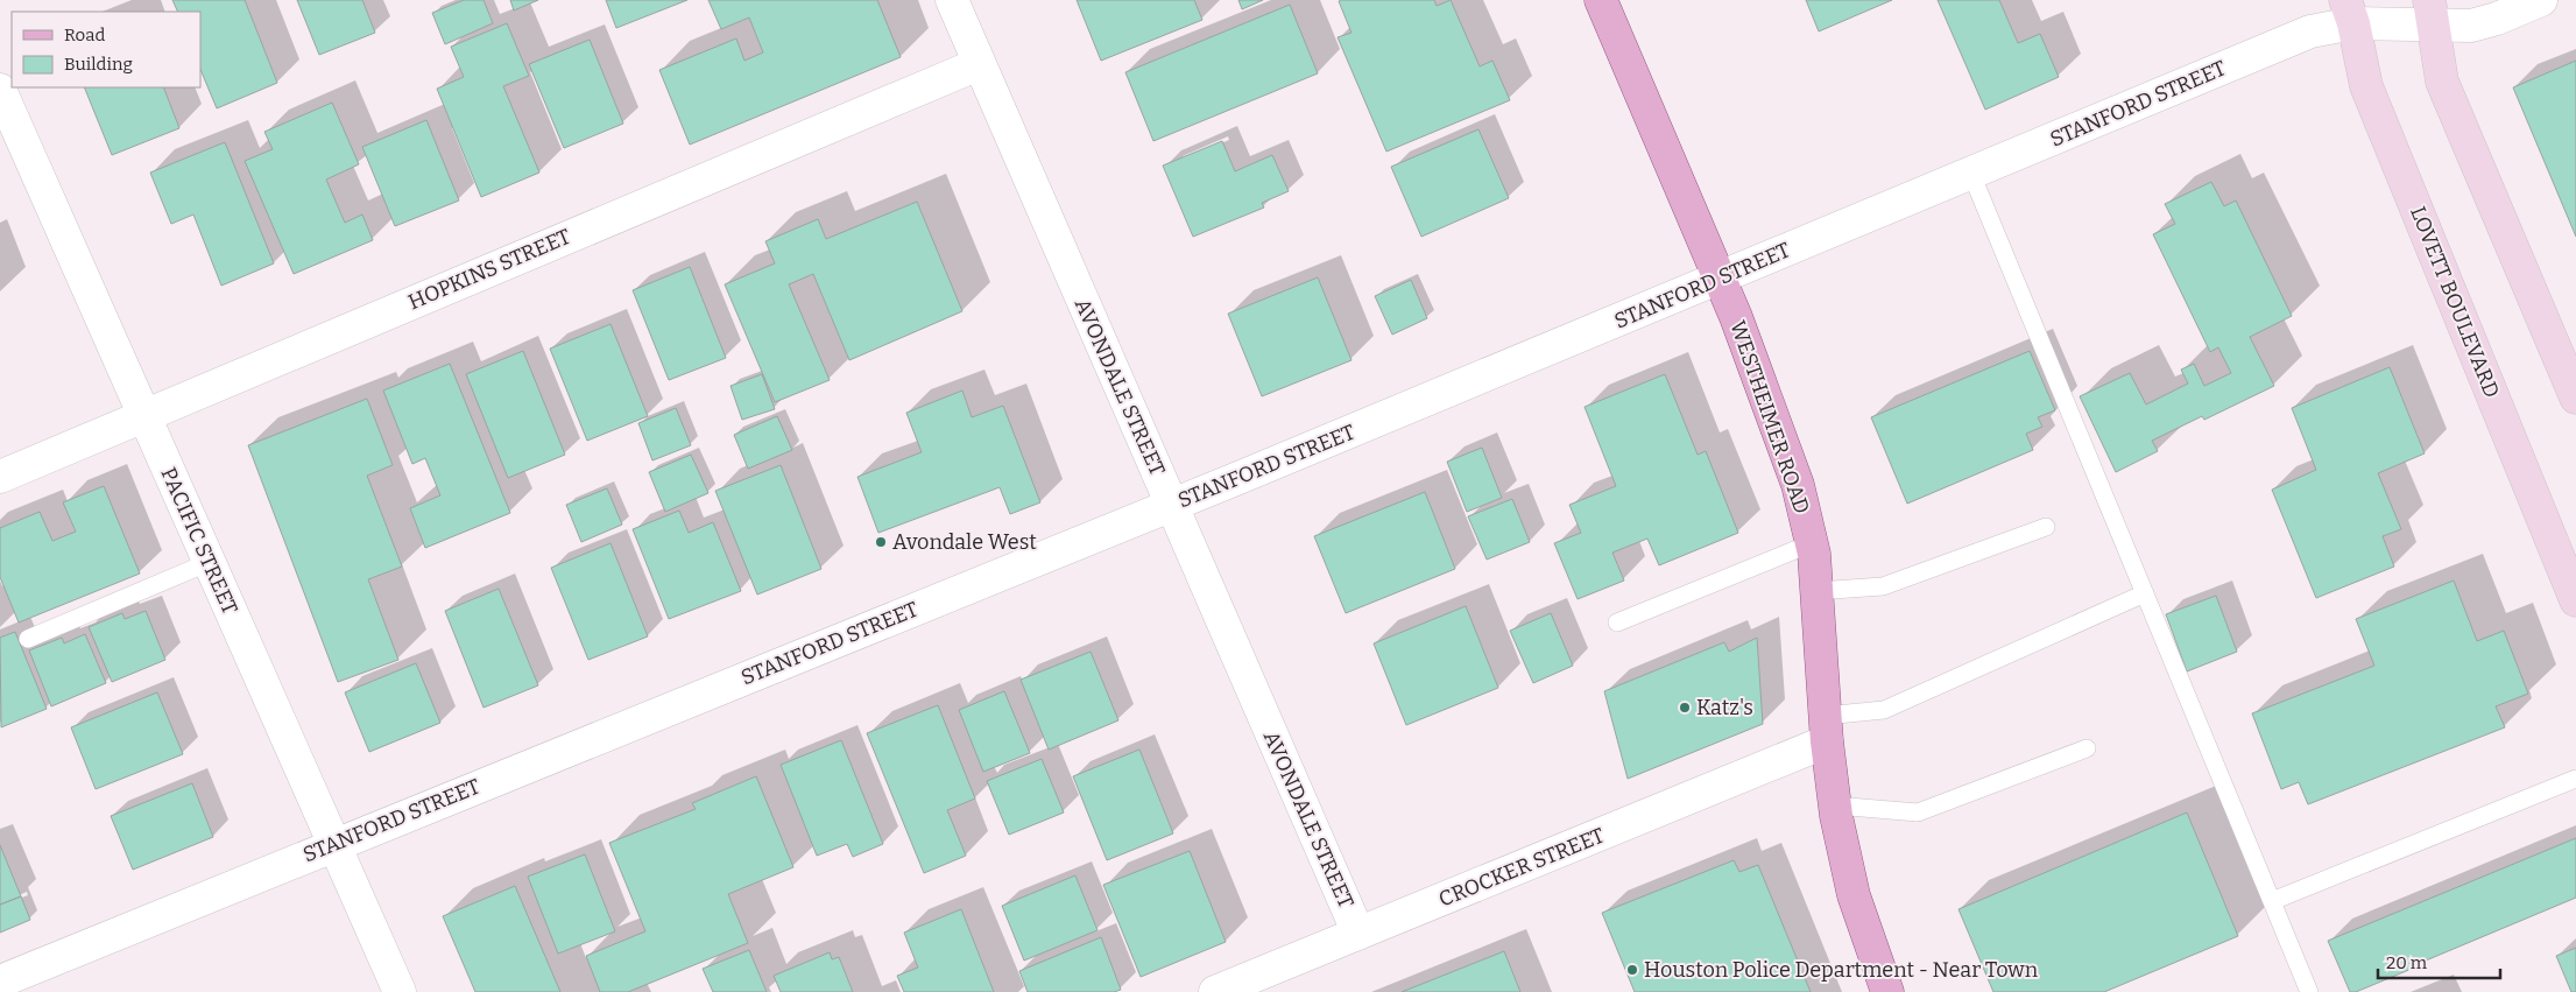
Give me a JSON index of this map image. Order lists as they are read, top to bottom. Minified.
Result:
{"streets":{"main road":["WESTHEIMER ROAD"],"street":["STANFORD STREET","HOPKINS STREET","LOVETT BOULEVARD","AVONDALE STREET","PACIFIC STREET","CROCKER STREET"]},"crossings":[["STANFORD STREET","LOVETT BOULEVARD"],["STANFORD STREET","AVONDALE STREET"],["STANFORD STREET","WESTHEIMER ROAD"],["STANFORD STREET","PACIFIC STREET"],["HOPKINS STREET","AVONDALE STREET"],["HOPKINS STREET","PACIFIC STREET"],["AVONDALE STREET","CROCKER STREET"],["WESTHEIMER ROAD","CROCKER STREET"]],"places":["Avondale West","Katz's","Houston Police Department - Near Town"],"legend":["Road","Building"],"scale_bar":"20 m"}
